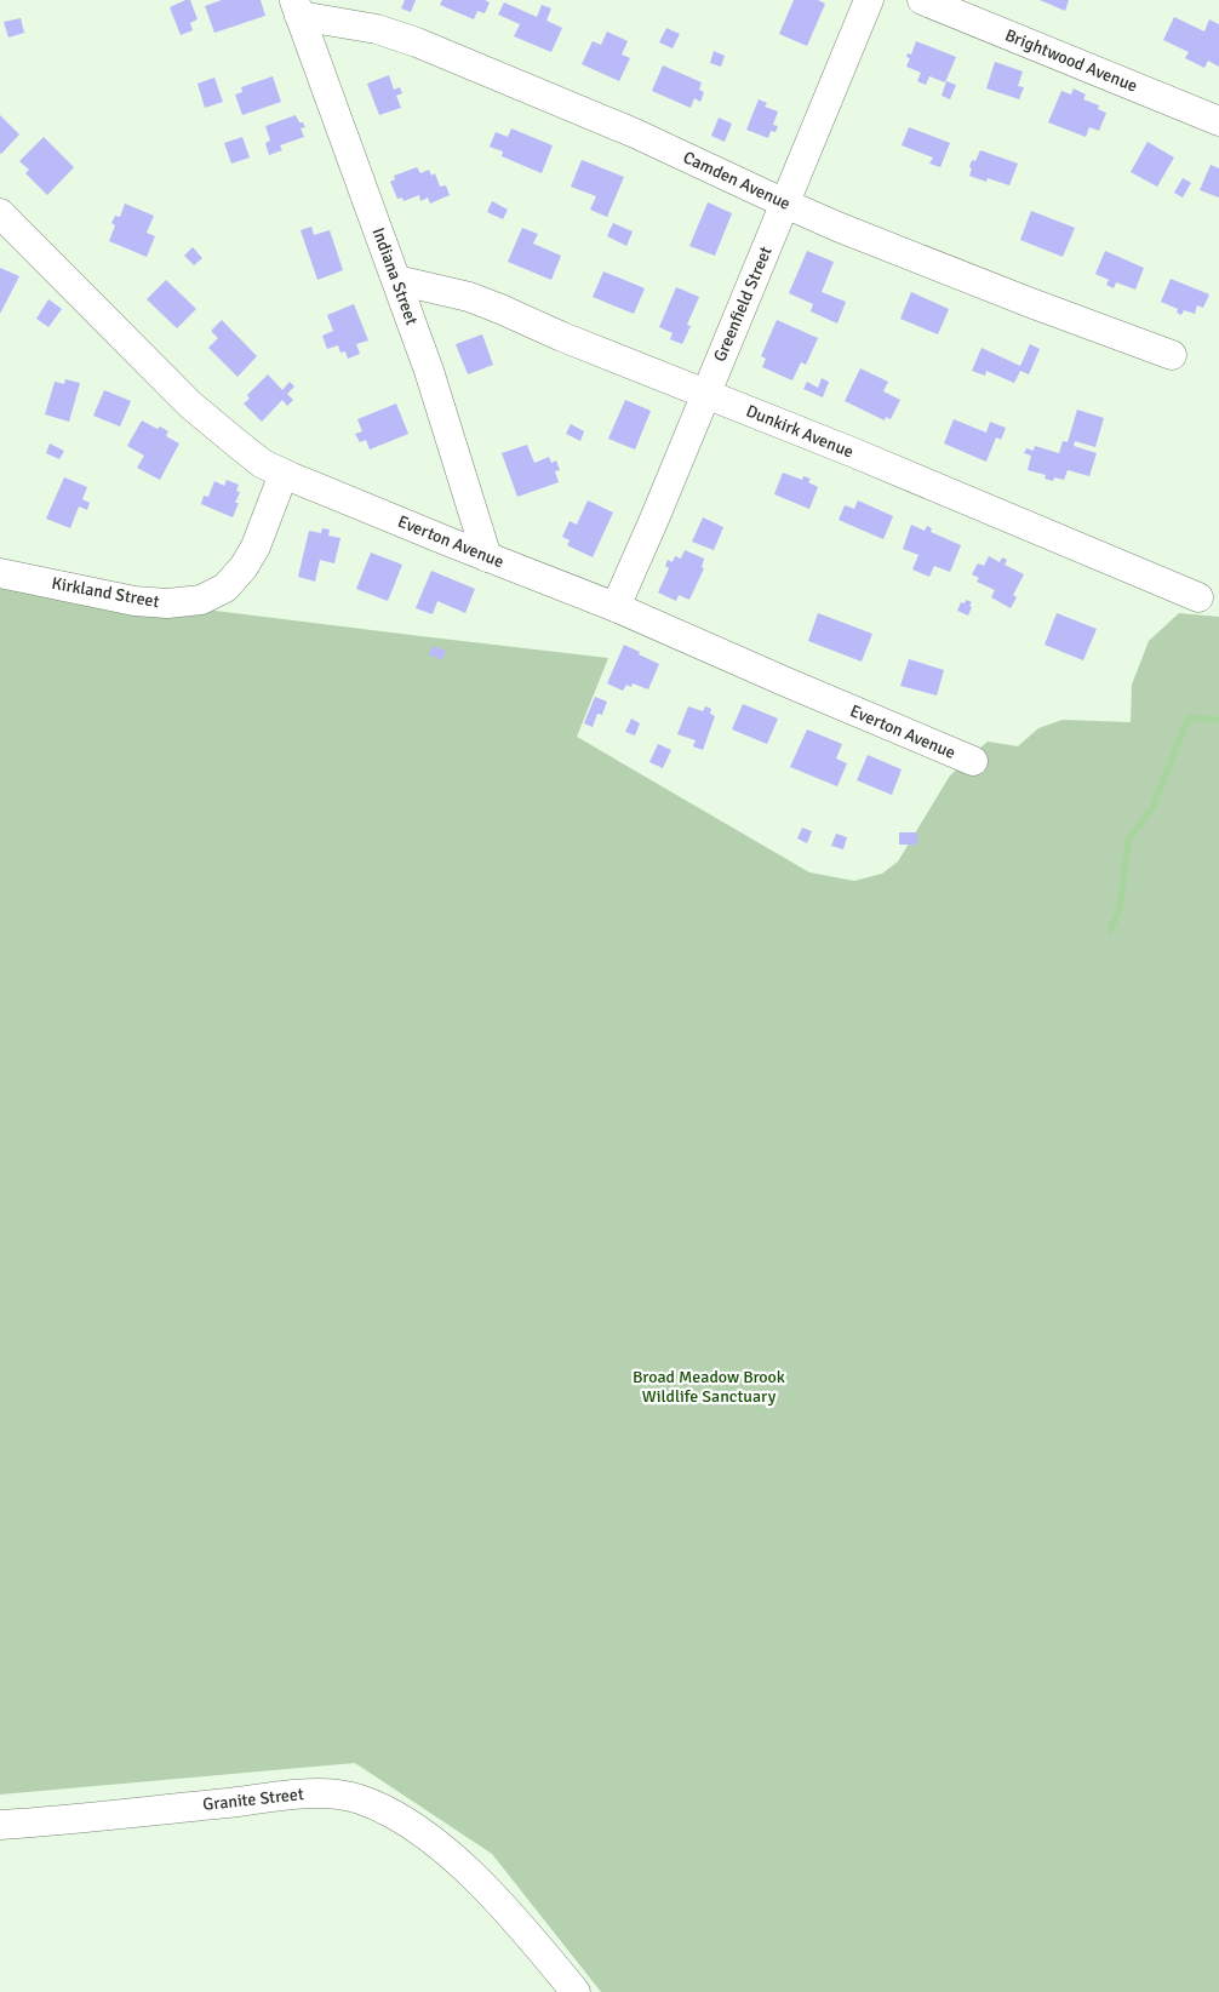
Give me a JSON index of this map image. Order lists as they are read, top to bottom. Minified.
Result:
{"streets":{"street":["Brightwood Avenue","Camden Avenue","Indiana Street","Greenfield Street","Dunkirk Avenue","Everton Avenue","Kirkland Street","Granite Street"]},"crossings":[["Camden Avenue","Indiana Street"],["Camden Avenue","Greenfield Street"],["Indiana Street","Dunkirk Avenue"],["Indiana Street","Everton Avenue"],["Greenfield Street","Dunkirk Avenue"],["Greenfield Street","Everton Avenue"],["Everton Avenue","Kirkland Street"]],"parks":["Broad Meadow Brook Wildlife Sanctuary"]}
